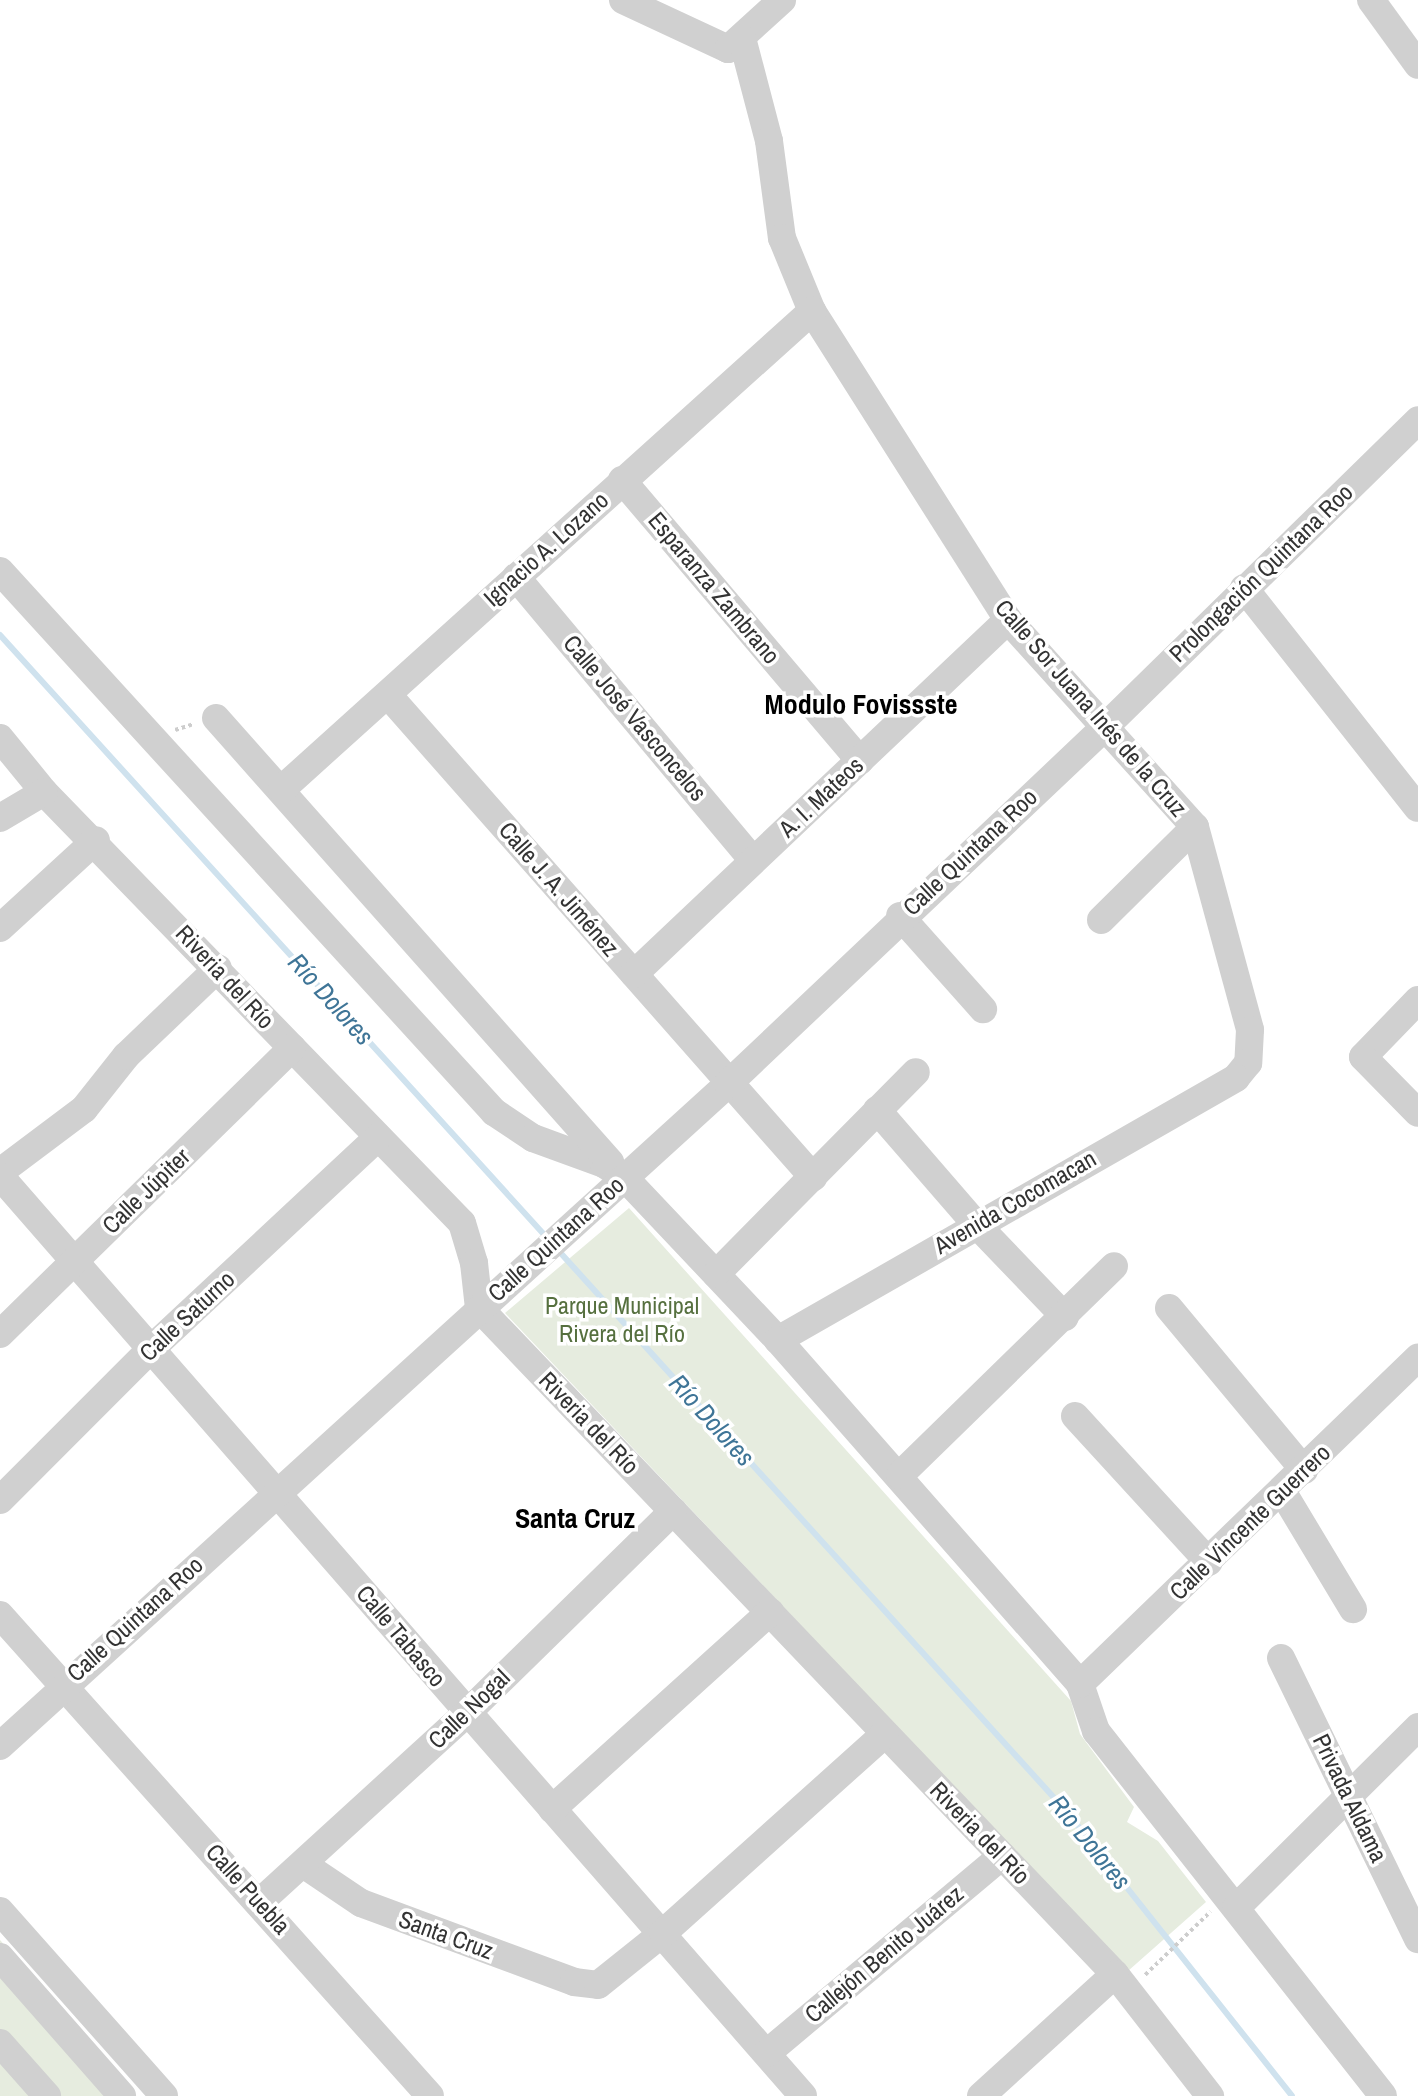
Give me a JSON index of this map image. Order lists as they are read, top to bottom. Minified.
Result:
{"streets":{"street":["Ignacio A. Lozano","Prolongación Quintana Roo","Esparanza Zambrano","Calle Sor Juana Inés de la Cruz","Calle José Vasconcelos","A. I. Mateos","Calle Quintana Roo","Calle J. A. Jiménez","Riveria del Río","Calle Júpiter","Avenida Cocomacan","Calle Saturno","Calle Vincente Guerrero","Calle Tabasco","Calle Nogal","Privada Aldama","Calle Puebla","Santa Cruz","Callejón Benito Juárez"]},"crossings":[["Ignacio A. Lozano","Esparanza Zambrano"],["Ignacio A. Lozano","Calle Sor Juana Inés de la Cruz"],["Ignacio A. Lozano","Calle José Vasconcelos"],["Ignacio A. Lozano","Calle J. A. Jiménez"],["Prolongación Quintana Roo","Calle Sor Juana Inés de la Cruz"],["Prolongación Quintana Roo","Calle Quintana Roo"],["Esparanza Zambrano","A. I. Mateos"],["Calle Sor Juana Inés de la Cruz","A. I. Mateos"],["Calle Sor Juana Inés de la Cruz","Calle Quintana Roo"],["Calle Sor Juana Inés de la Cruz","Avenida Cocomacan"],["Calle José Vasconcelos","A. I. Mateos"],["A. I. Mateos","Calle J. A. Jiménez"],["Calle Quintana Roo","Calle J. A. Jiménez"],["Calle Quintana Roo","Riveria del Río"],["Calle Quintana Roo","Calle Tabasco"],["Calle Quintana Roo","Calle Puebla"],["Riveria del Río","Calle Júpiter"],["Riveria del Río","Calle Saturno"],["Riveria del Río","Calle Nogal"],["Riveria del Río","Callejón Benito Juárez"],["Calle Júpiter","Calle Tabasco"],["Calle Saturno","Calle Tabasco"],["Calle Tabasco","Calle Nogal"],["Calle Tabasco","Santa Cruz"],["Calle Tabasco","Callejón Benito Juárez"],["Calle Nogal","Calle Puebla"],["Calle Nogal","Santa Cruz"]],"districts":["Modulo Fovissste","Santa Cruz"],"water":["Río Dolores"],"parks":["Parque Municipal Rivera del Río"]}
